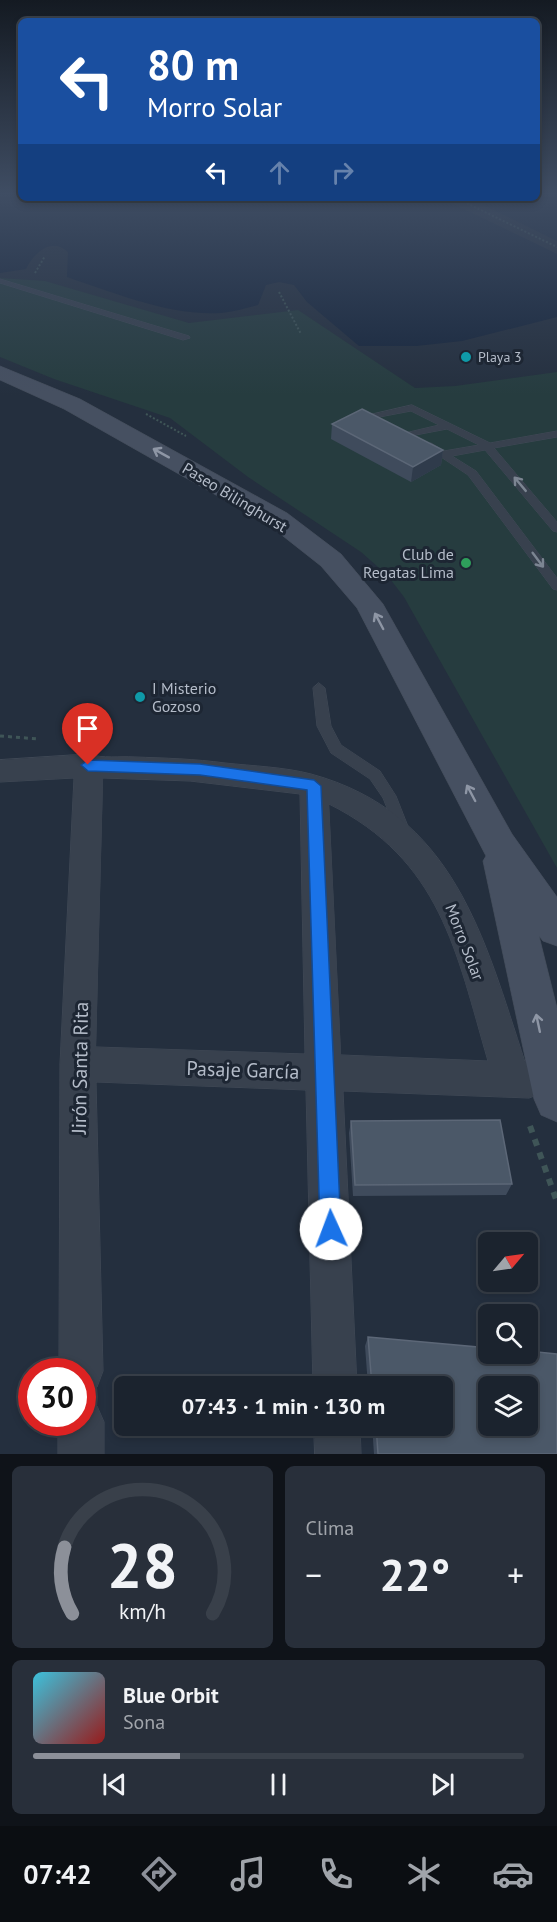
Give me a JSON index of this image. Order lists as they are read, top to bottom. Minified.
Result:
{"streets":{"main road":["Paseo Bilinghurst"],"street":["Morro Solar","Jirón Santa Rita","Pasaje García"]},"crossings":[["Morro Solar","Jirón Santa Rita"],["Morro Solar","Pasaje García"],["Jirón Santa Rita","Pasaje García"]],"one_way":["Paseo Bilinghurst"],"places":["Playa 3","Club de Regatas Lima","I Misterio Gozoso"],"north":"top right","page":{"turn":["80 m","Morro Solar"],"limit":"30","trip":"07:43 · 1 min · 130 m","tile":"Clima","heat":["−","22°","+"],"song":["Blue Orbit","Sona"],"tabs":"07:42","gauge":["28","km/h"]}}
